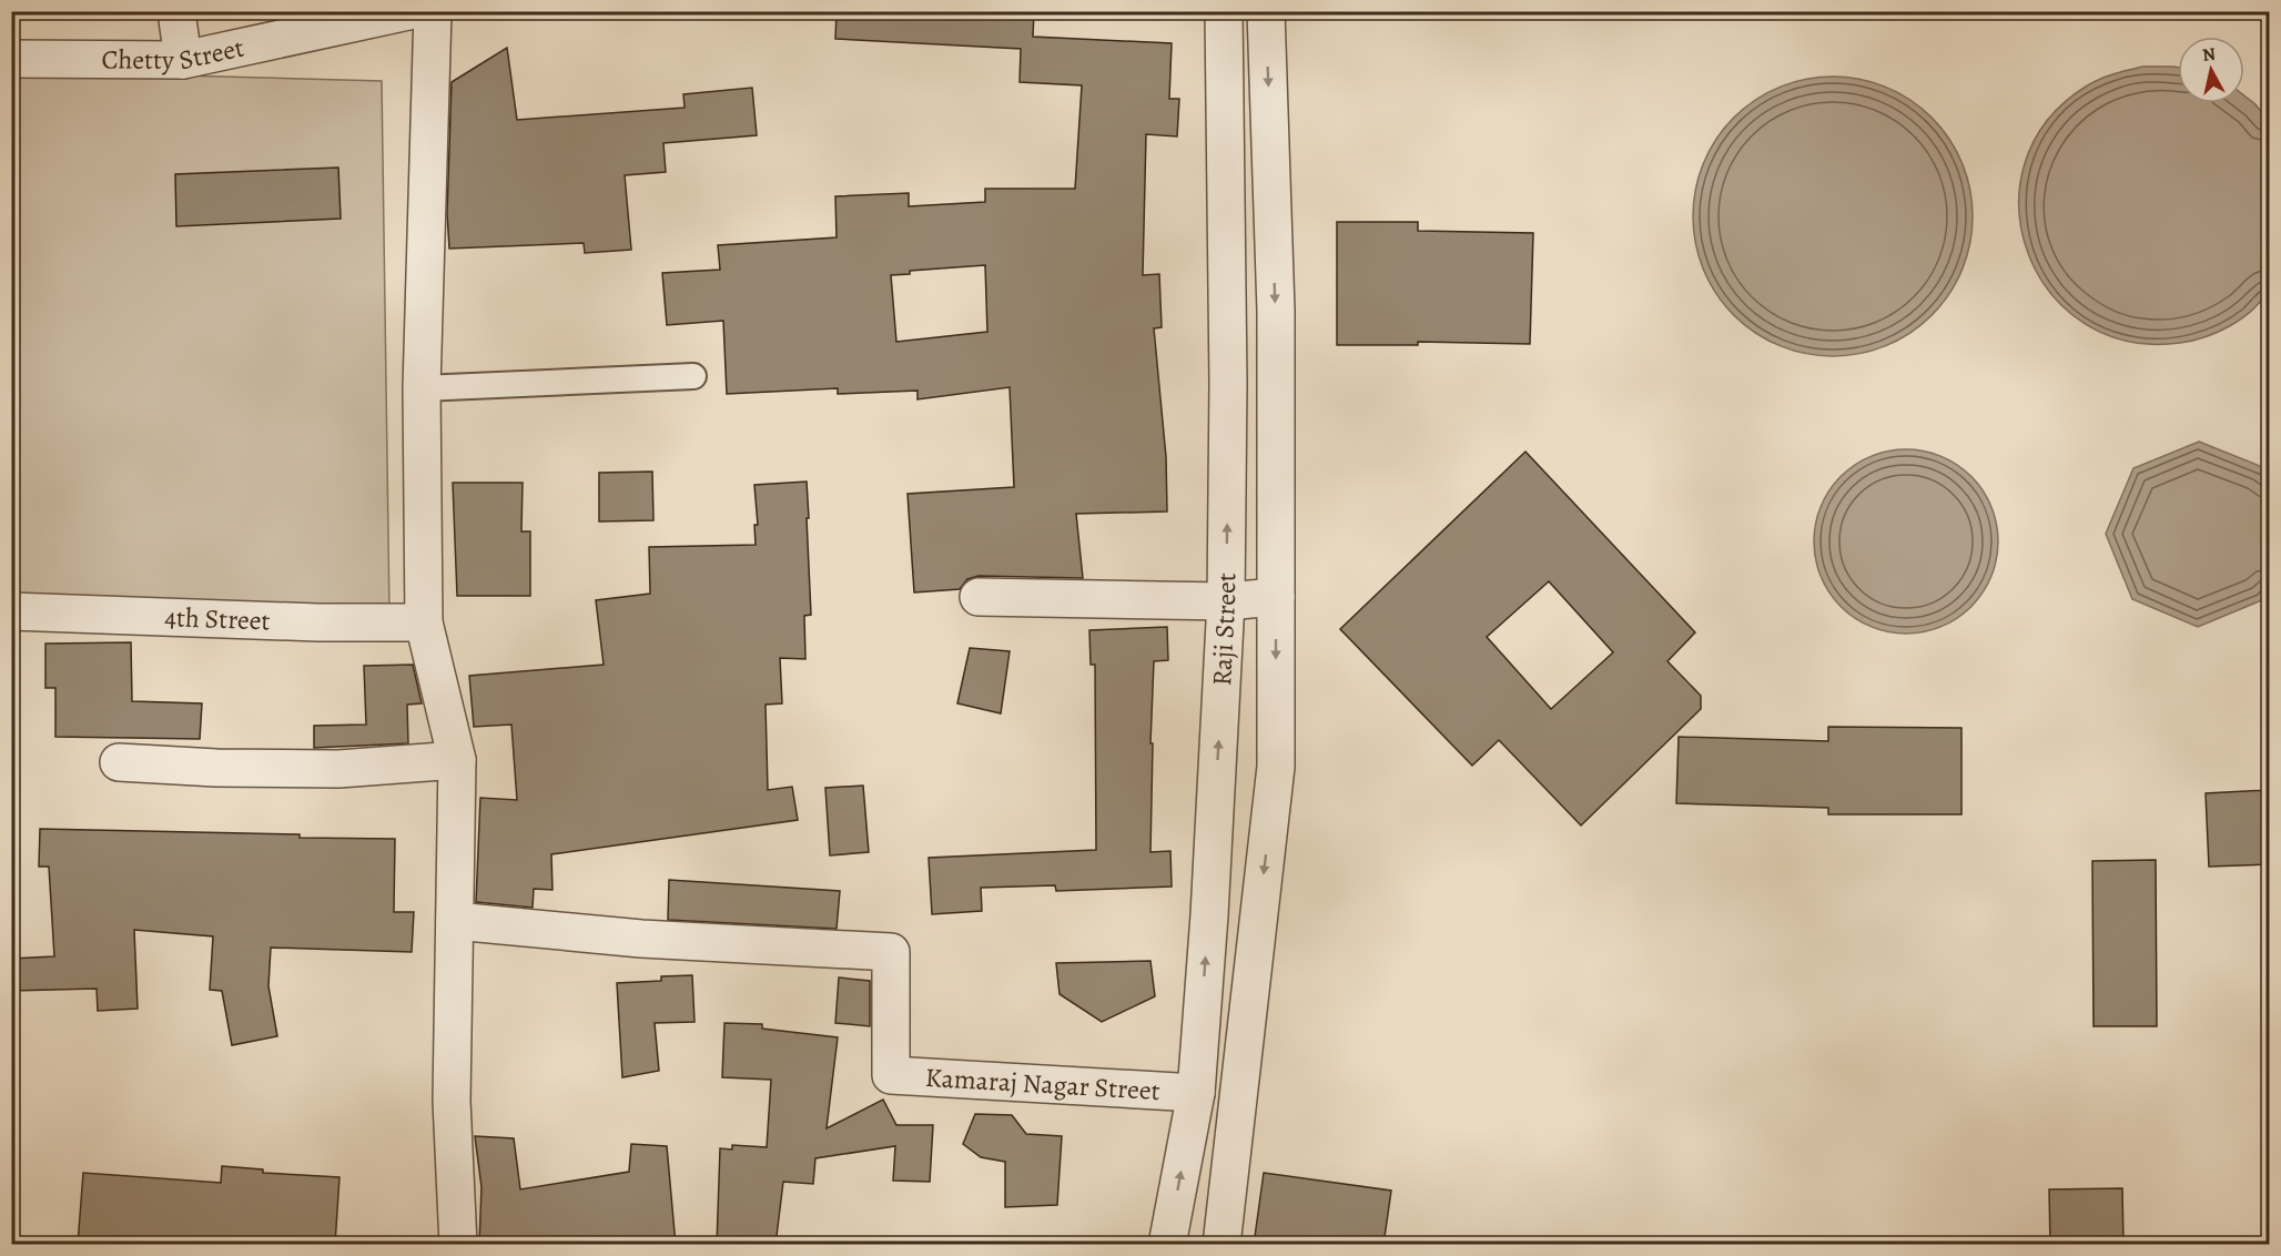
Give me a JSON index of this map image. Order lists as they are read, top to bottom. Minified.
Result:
{"streets":{"street":["Chetty Street","4th Street","Raji Street","Kamaraj Nagar Street"]},"crossings":[["Raji Street","Kamaraj Nagar Street"]],"north":"top"}
